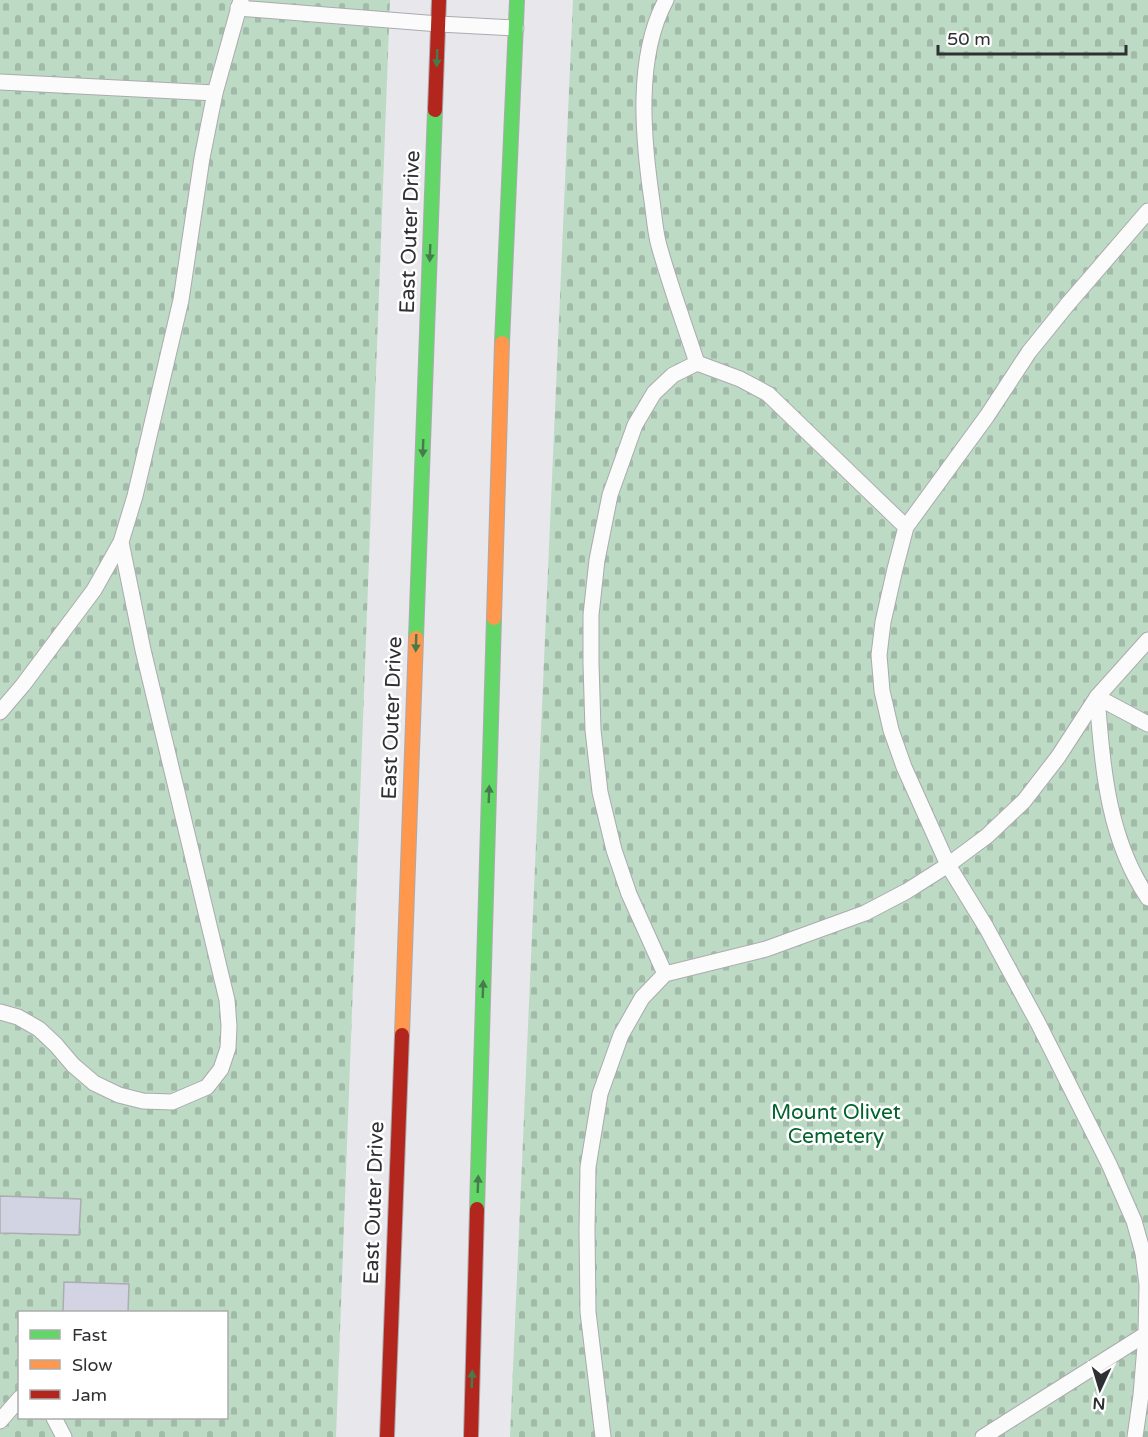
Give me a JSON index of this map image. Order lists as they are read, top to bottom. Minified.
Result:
{"streets":{"main road":["East Outer Drive"]},"parks":["Mount Olivet Cemetery"],"legend":["Fast","Slow","Jam"],"scale_bar":"50 m","north":"bottom"}
